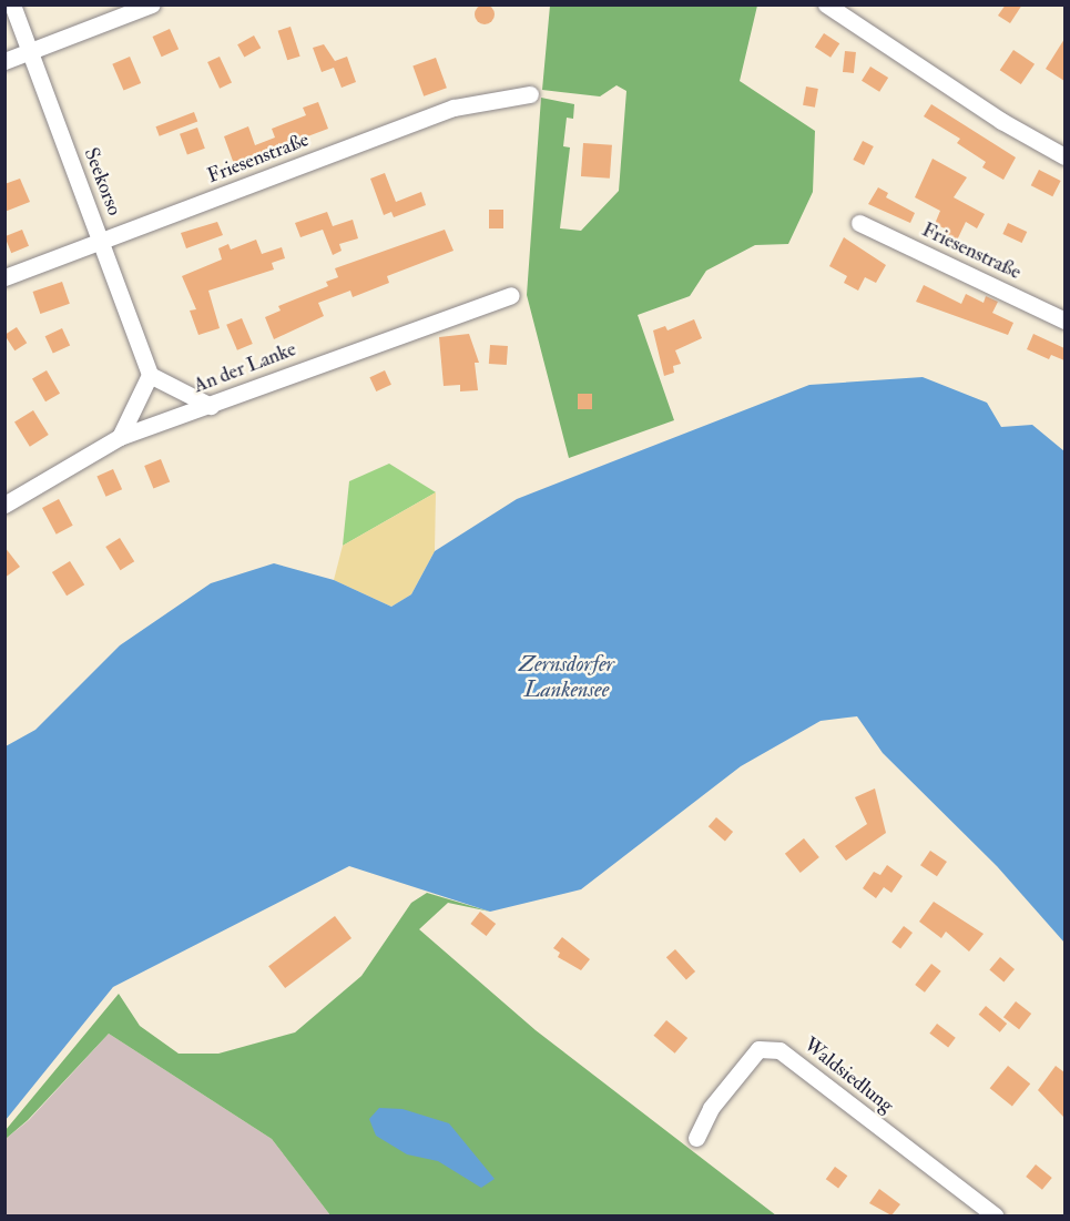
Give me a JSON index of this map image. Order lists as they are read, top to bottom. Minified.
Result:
{"streets":{"street":["Friesenstraße","Seekorso","An der Lanke","Waldsiedlung"]},"crossings":[["Friesenstraße","Seekorso"]],"water":["Zernsdorfer Lankensee"]}
